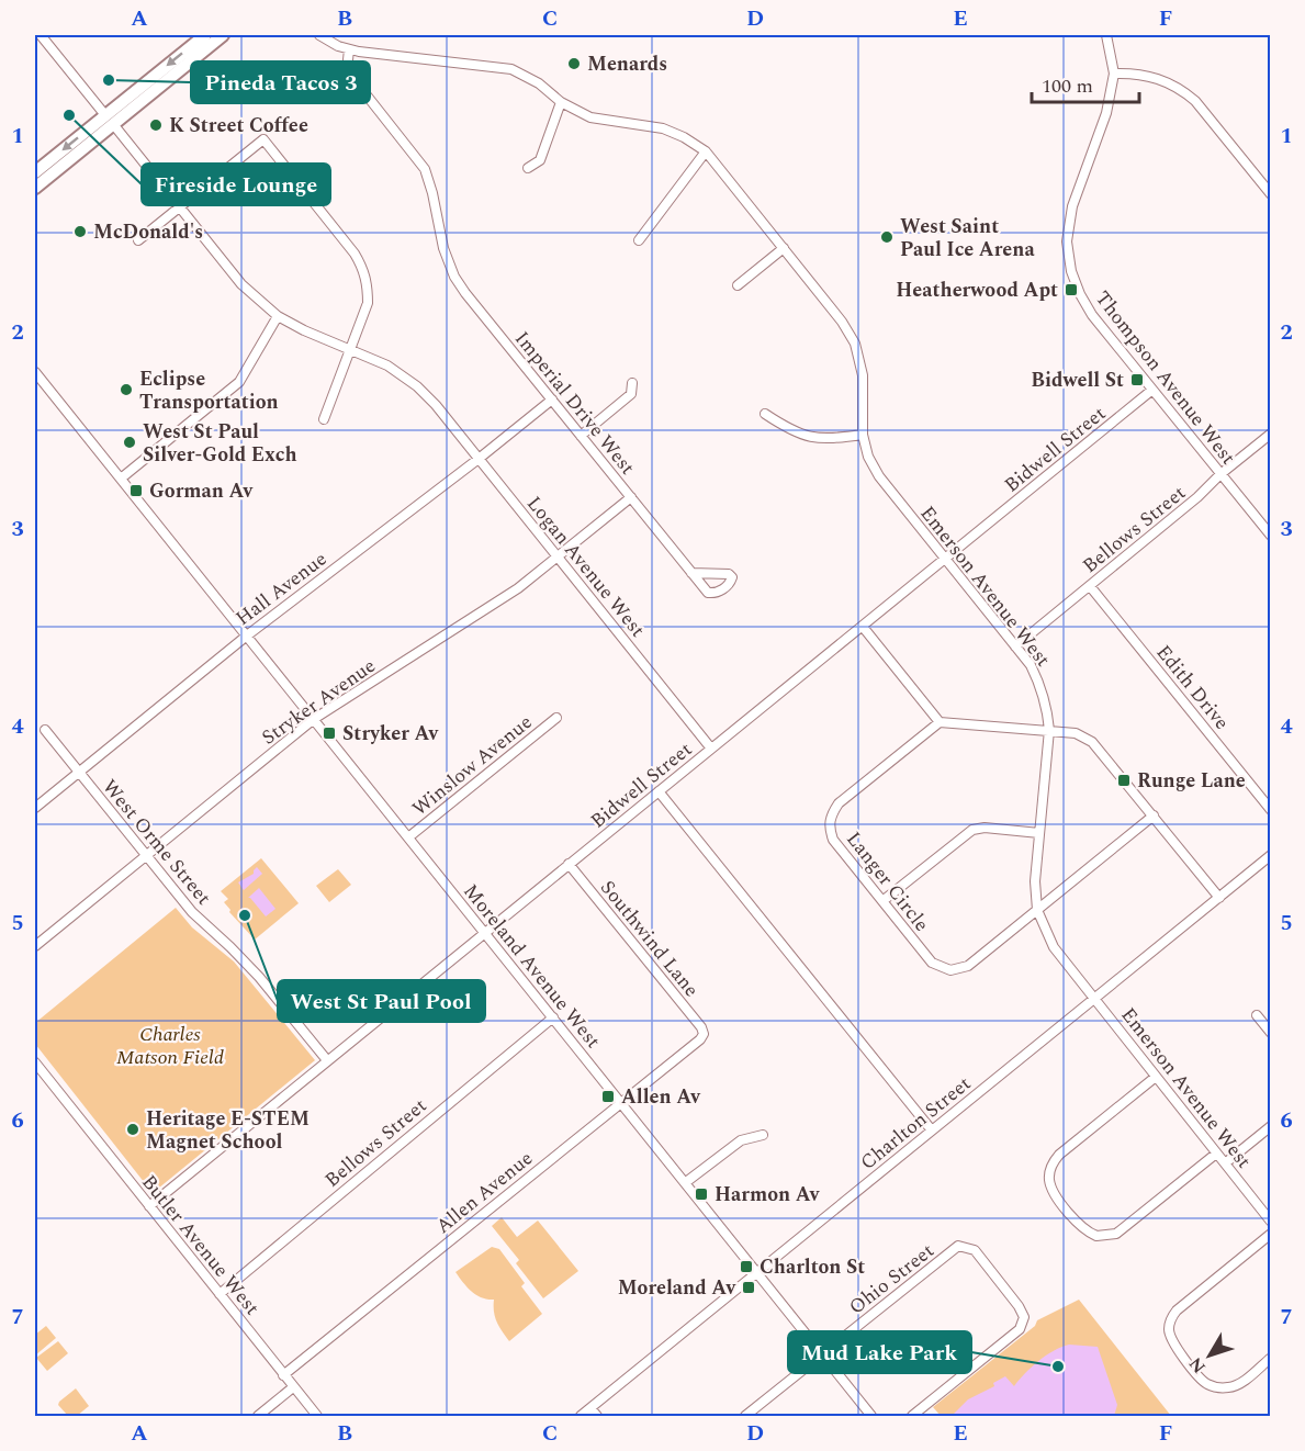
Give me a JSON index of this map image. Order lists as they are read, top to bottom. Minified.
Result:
{"streets":{"street":["Thompson Avenue West","Imperial Drive West","Bidwell Street","Bellows Street","Logan Avenue West","Emerson Avenue West","Hall Avenue","Edith Drive","Stryker Avenue","Winslow Avenue","West Orme Street","Langer Circle","Southwind Lane","Moreland Avenue West","Charlton Street","Allen Avenue","Butler Avenue West","Ohio Street"]},"crossings":[["Thompson Avenue West","Bidwell Street"],["Thompson Avenue West","Bellows Street"],["Imperial Drive West","Hall Avenue"],["Imperial Drive West","Stryker Avenue"],["Bidwell Street","Logan Avenue West"],["Bidwell Street","Emerson Avenue West"],["Bidwell Street","West Orme Street"],["Bidwell Street","Southwind Lane"],["Bidwell Street","Moreland Avenue West"],["Bidwell Street","Butler Avenue West"],["Bellows Street","Emerson Avenue West"],["Bellows Street","Edith Drive"],["Bellows Street","Moreland Avenue West"],["Bellows Street","Butler Avenue West"],["Logan Avenue West","Hall Avenue"],["Logan Avenue West","Stryker Avenue"],["Emerson Avenue West","Langer Circle"],["Emerson Avenue West","Charlton Street"],["Hall Avenue","West Orme Street"],["Hall Avenue","Moreland Avenue West"],["Stryker Avenue","West Orme Street"],["Stryker Avenue","Moreland Avenue West"],["Winslow Avenue","Moreland Avenue West"],["Southwind Lane","Allen Avenue"],["Moreland Avenue West","Charlton Street"],["Moreland Avenue West","Allen Avenue"],["Moreland Avenue West","Ohio Street"],["Allen Avenue","Butler Avenue West"]],"parks":["Charles Matson Field"],"places":{"other":["Menards","Pineda Tacos 3","Fireside Lounge","K Street Coffee","McDonald's","West Saint Paul Ice Arena","Eclipse Transportation","West St Paul Silver-Gold Exch","West St Paul Pool","Heritage E-STEM Magnet School","Mud Lake Park"],"transit":["Heatherwood Apt","Bidwell St","Gorman Av","Stryker Av","Runge Lane","Allen Av","Harmon Av","Charlton St","Moreland Av"]},"scale_bar":"100 m","north":"bottom left","grid":{"columns":["A","B","C","D","E","F"],"rows":["1","2","3","4","5","6","7"]}}
